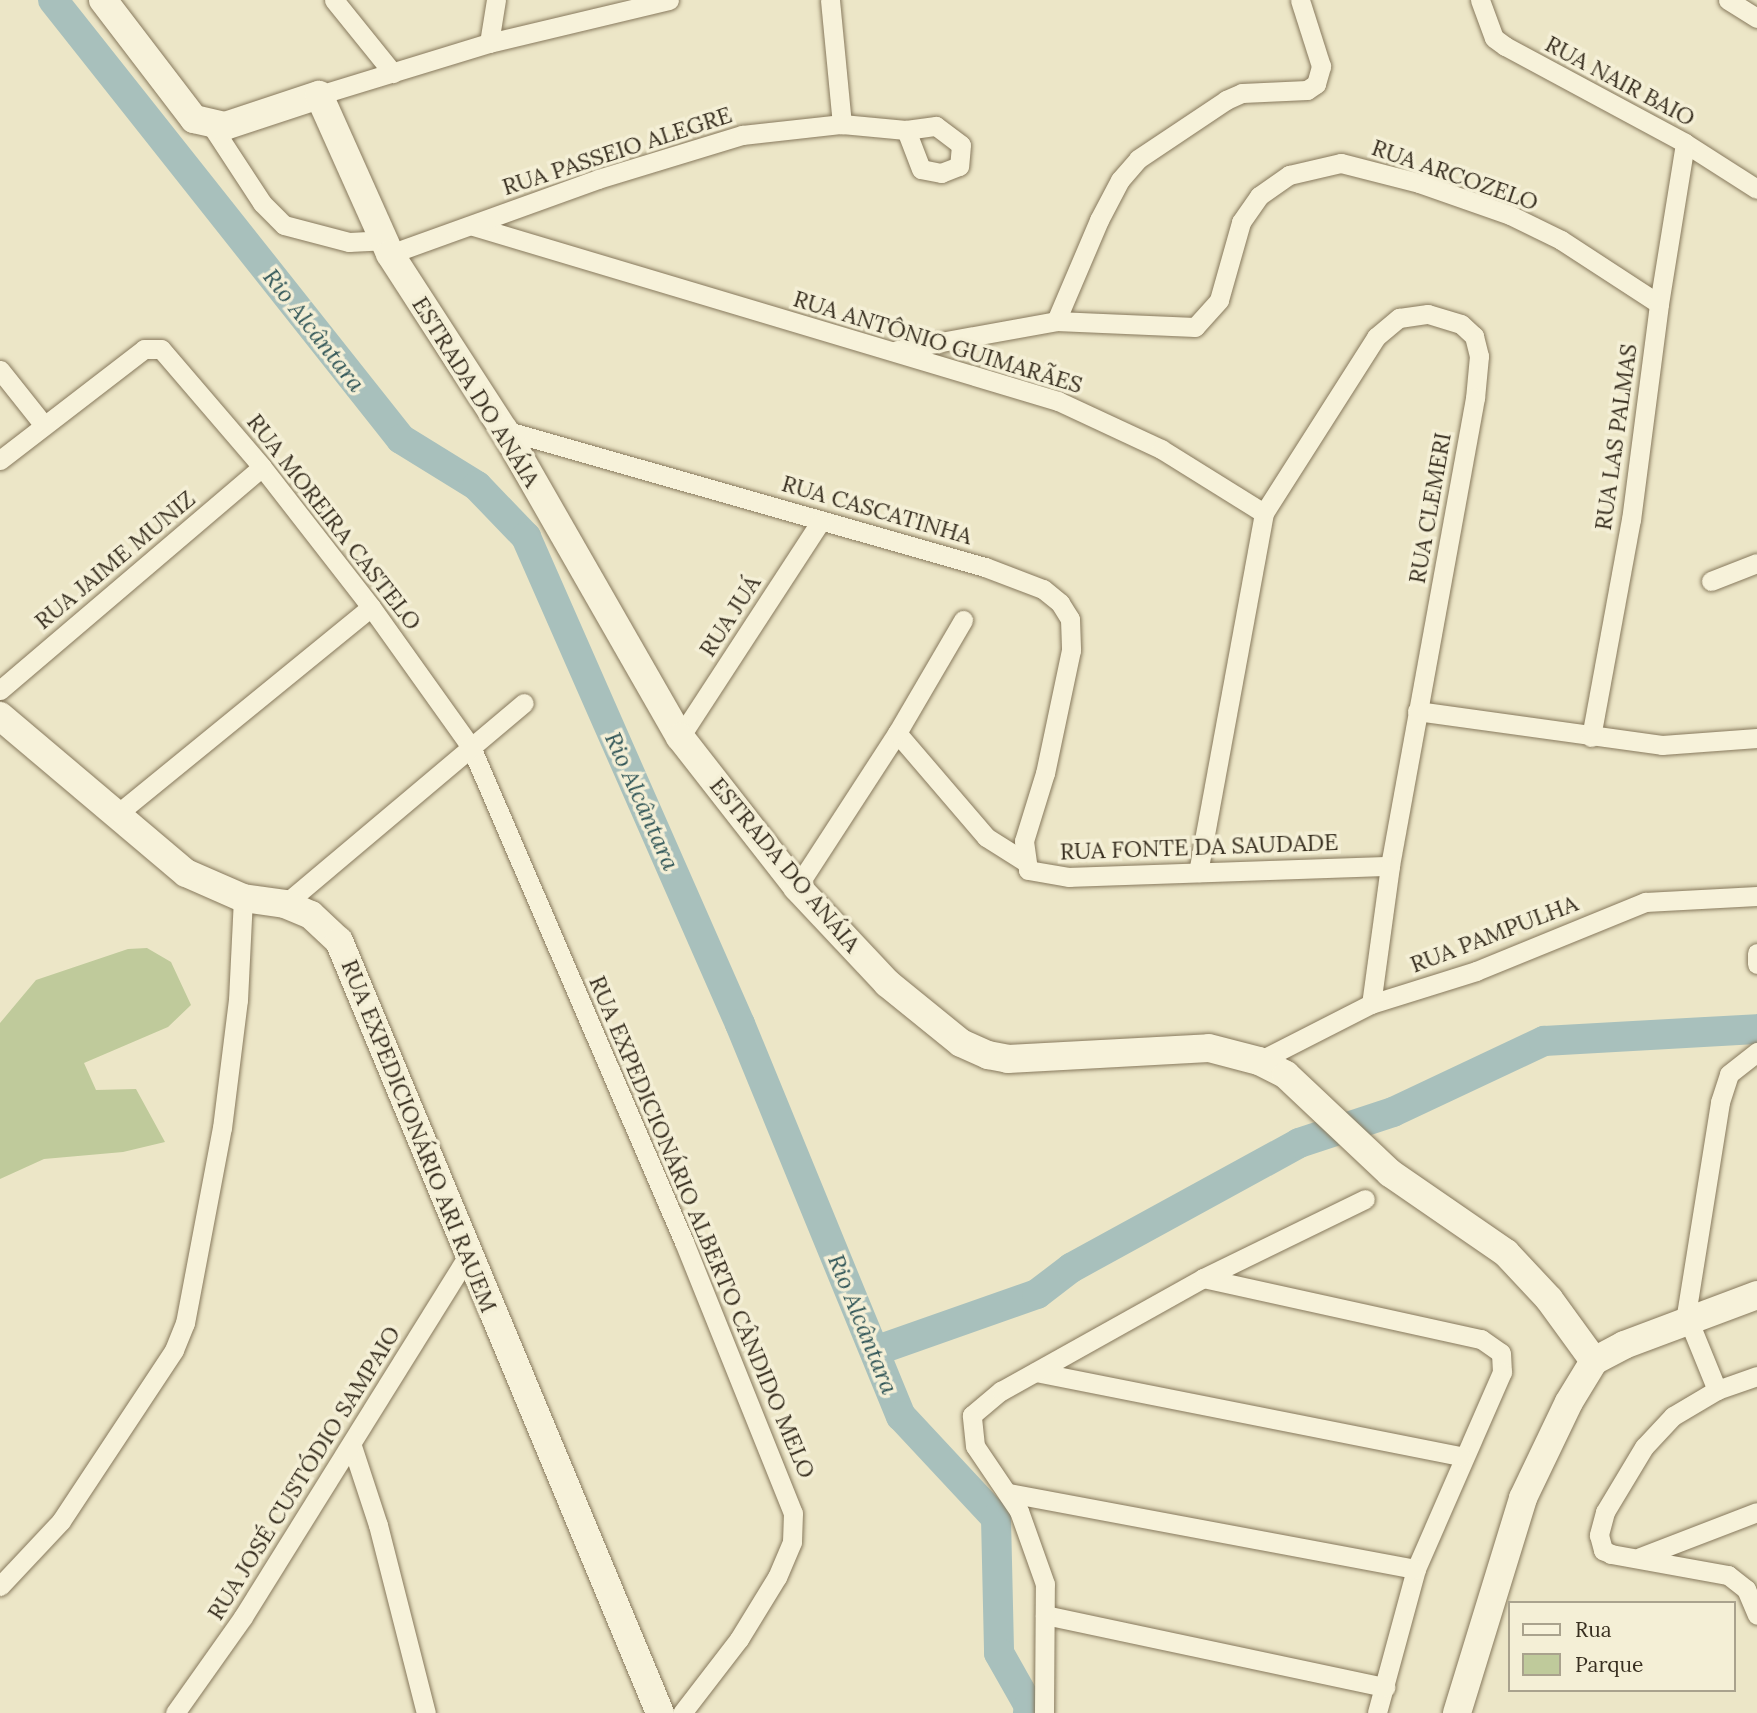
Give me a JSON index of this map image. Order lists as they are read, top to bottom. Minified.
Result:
{"streets":{"street":["RUA NAIR BAIO","RUA PASSEIO ALEGRE","RUA ARCOZELO","RUA ANTÔNIO GUIMARÃES","ESTRADA DO ANÁIA","RUA LAS PALMAS","RUA CLEMERI","RUA CASCATINHA","RUA MOREIRA CASTELO","RUA JAIME MUNIZ","RUA JUÁ","RUA FONTE DA SAUDADE","RUA PAMPULHA","RUA EXPEDICIONÁRIO ARI RAUEM","RUA EXPEDICIONÁRIO ALBERTO CÂNDIDO MELO","RUA JOSÉ CUSTÓDIO SAMPAIO"]},"crossings":[["RUA NAIR BAIO","RUA LAS PALMAS"],["RUA PASSEIO ALEGRE","RUA ANTÔNIO GUIMARÃES"],["RUA PASSEIO ALEGRE","ESTRADA DO ANÁIA"],["RUA ARCOZELO","RUA ANTÔNIO GUIMARÃES"],["RUA ARCOZELO","RUA LAS PALMAS"],["RUA ANTÔNIO GUIMARÃES","RUA CLEMERI"],["ESTRADA DO ANÁIA","RUA CASCATINHA"],["ESTRADA DO ANÁIA","RUA JUÁ"],["ESTRADA DO ANÁIA","RUA PAMPULHA"],["RUA CLEMERI","RUA FONTE DA SAUDADE"],["RUA CLEMERI","RUA PAMPULHA"],["RUA CASCATINHA","RUA JUÁ"],["RUA CASCATINHA","RUA FONTE DA SAUDADE"],["RUA MOREIRA CASTELO","RUA JAIME MUNIZ"],["RUA MOREIRA CASTELO","RUA EXPEDICIONÁRIO ALBERTO CÂNDIDO MELO"],["RUA EXPEDICIONÁRIO ARI RAUEM","RUA JOSÉ CUSTÓDIO SAMPAIO"]],"water":["Rio Alcântara"],"legend":["Rua","Parque"]}
